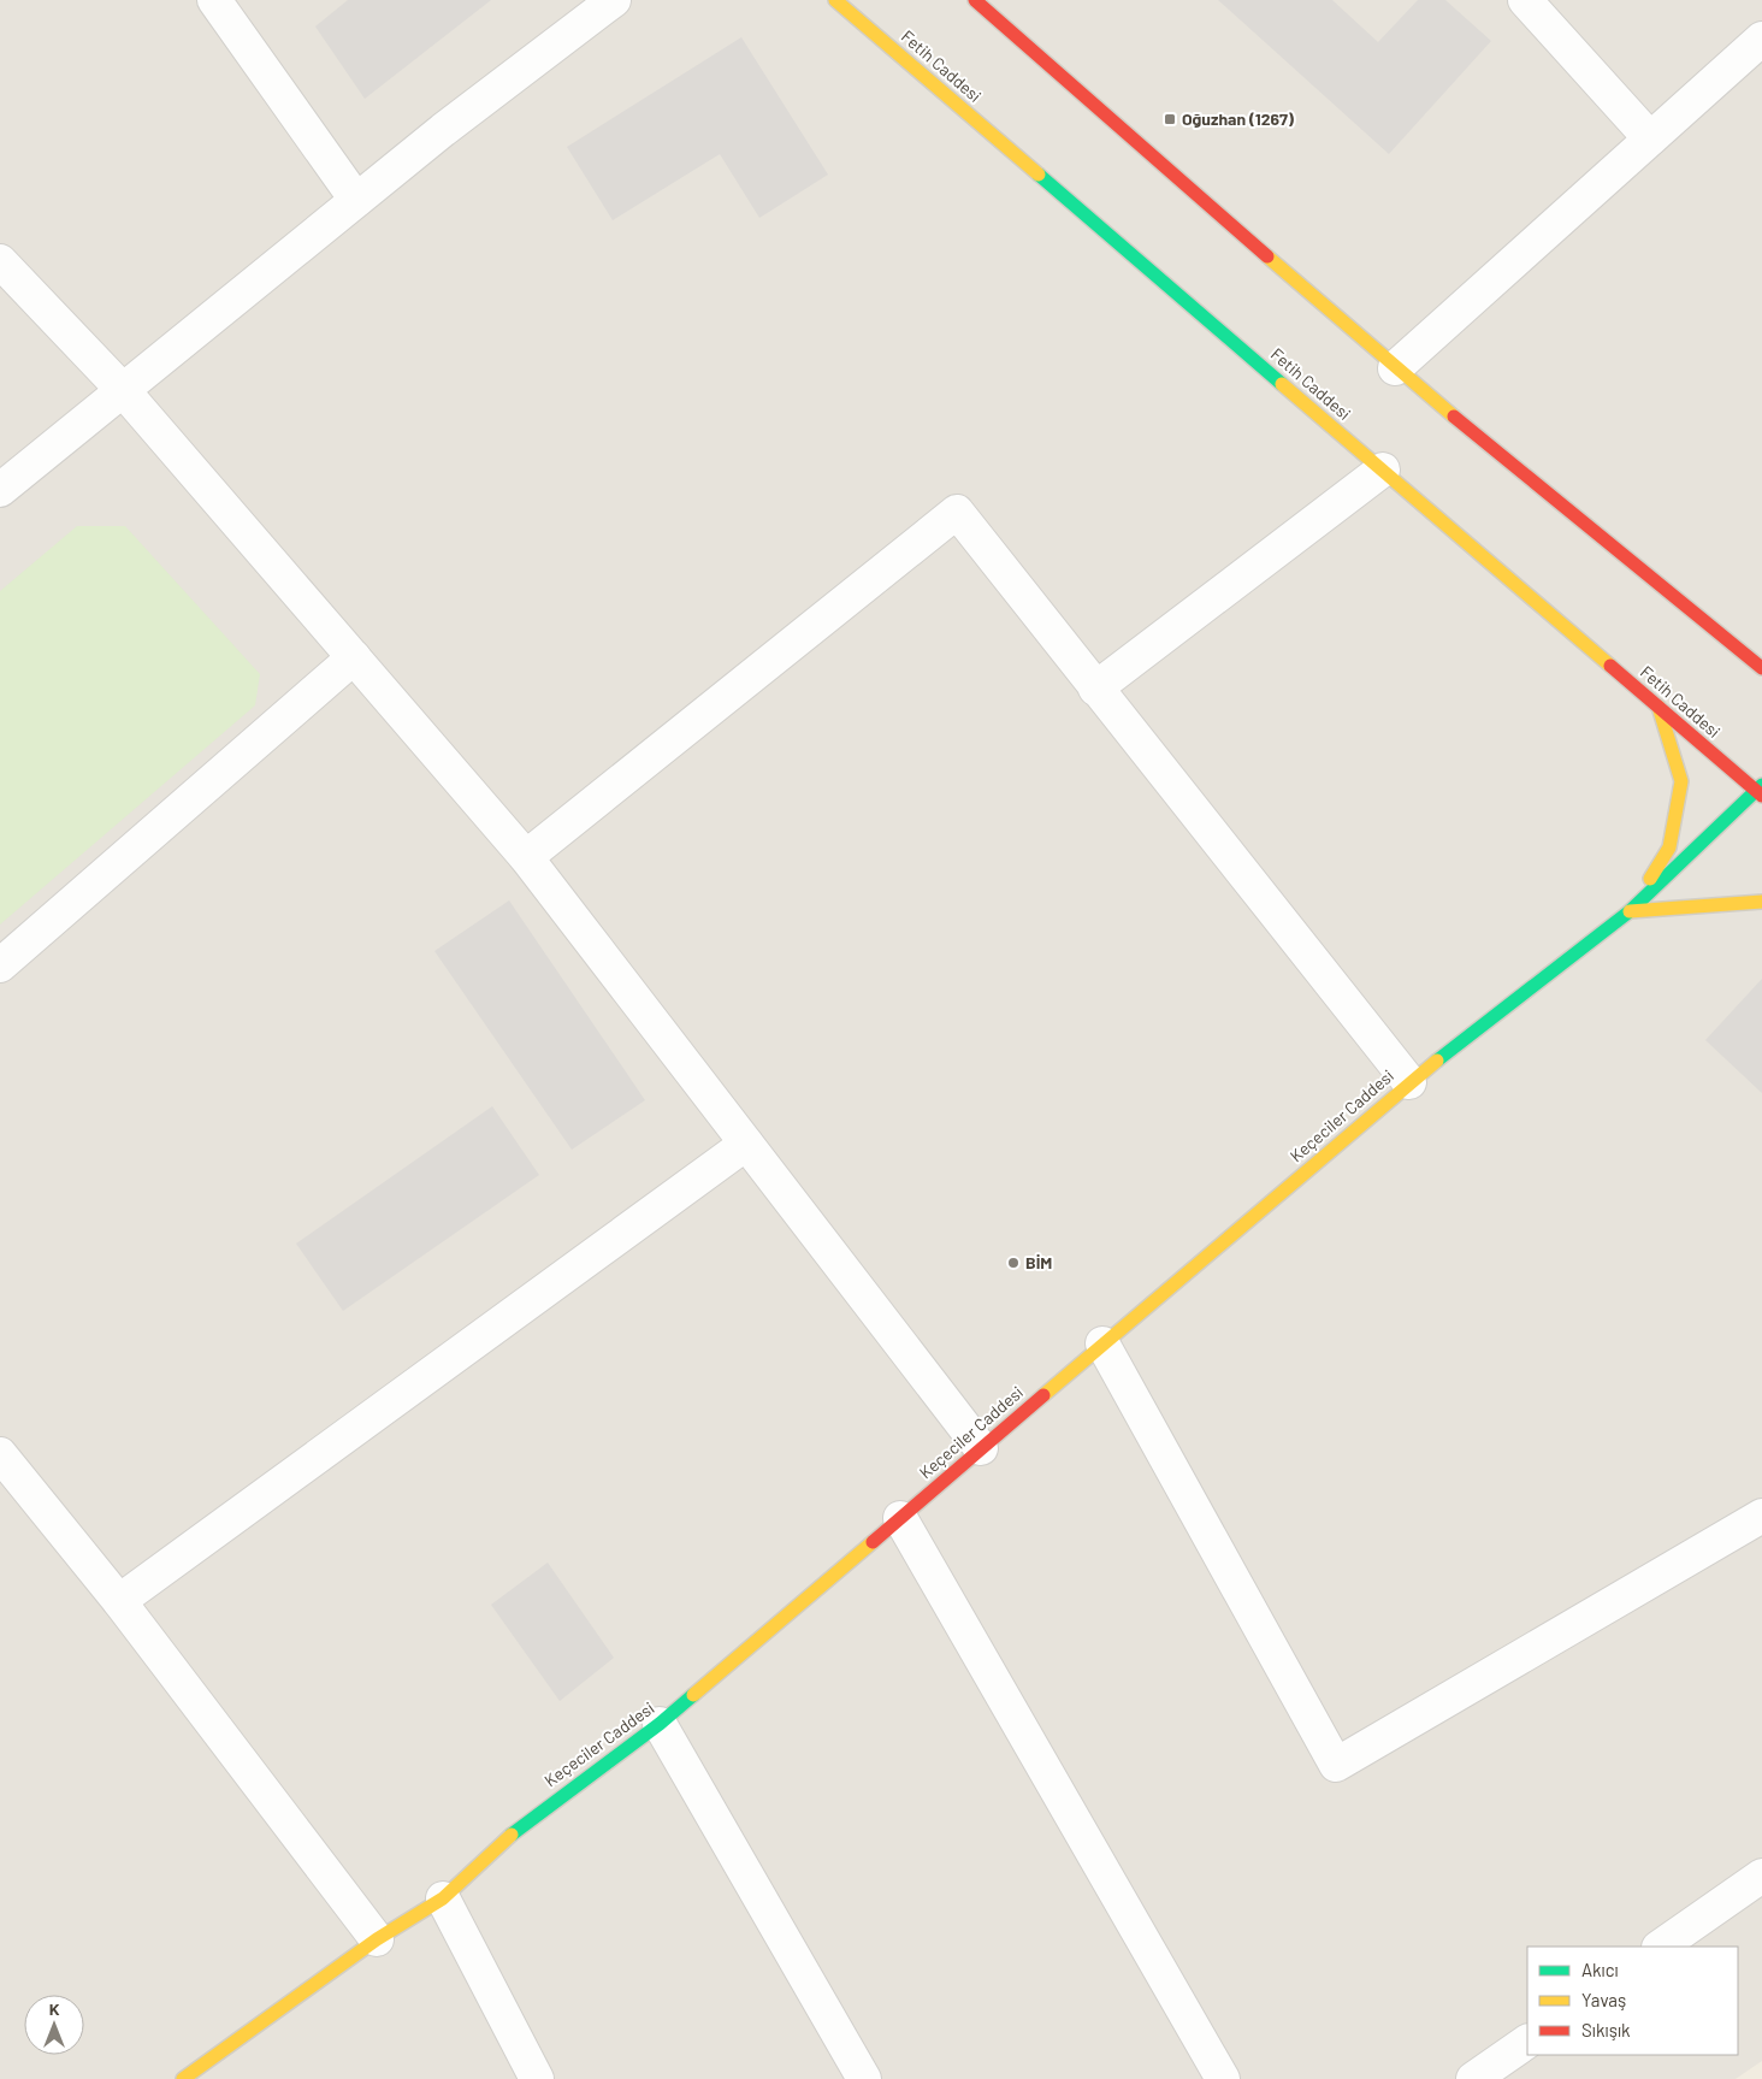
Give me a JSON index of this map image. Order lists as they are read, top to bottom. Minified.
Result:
{"streets":{"street":["Fetih Caddesi","Keçeciler Caddesi"]},"crossings":[["Fetih Caddesi","Keçeciler Caddesi"]],"places":{"transit":["Oğuzhan (1267)"],"other":["BİM"]},"legend":["Akıcı","Yavaş","Sıkışık"],"north":"top"}
